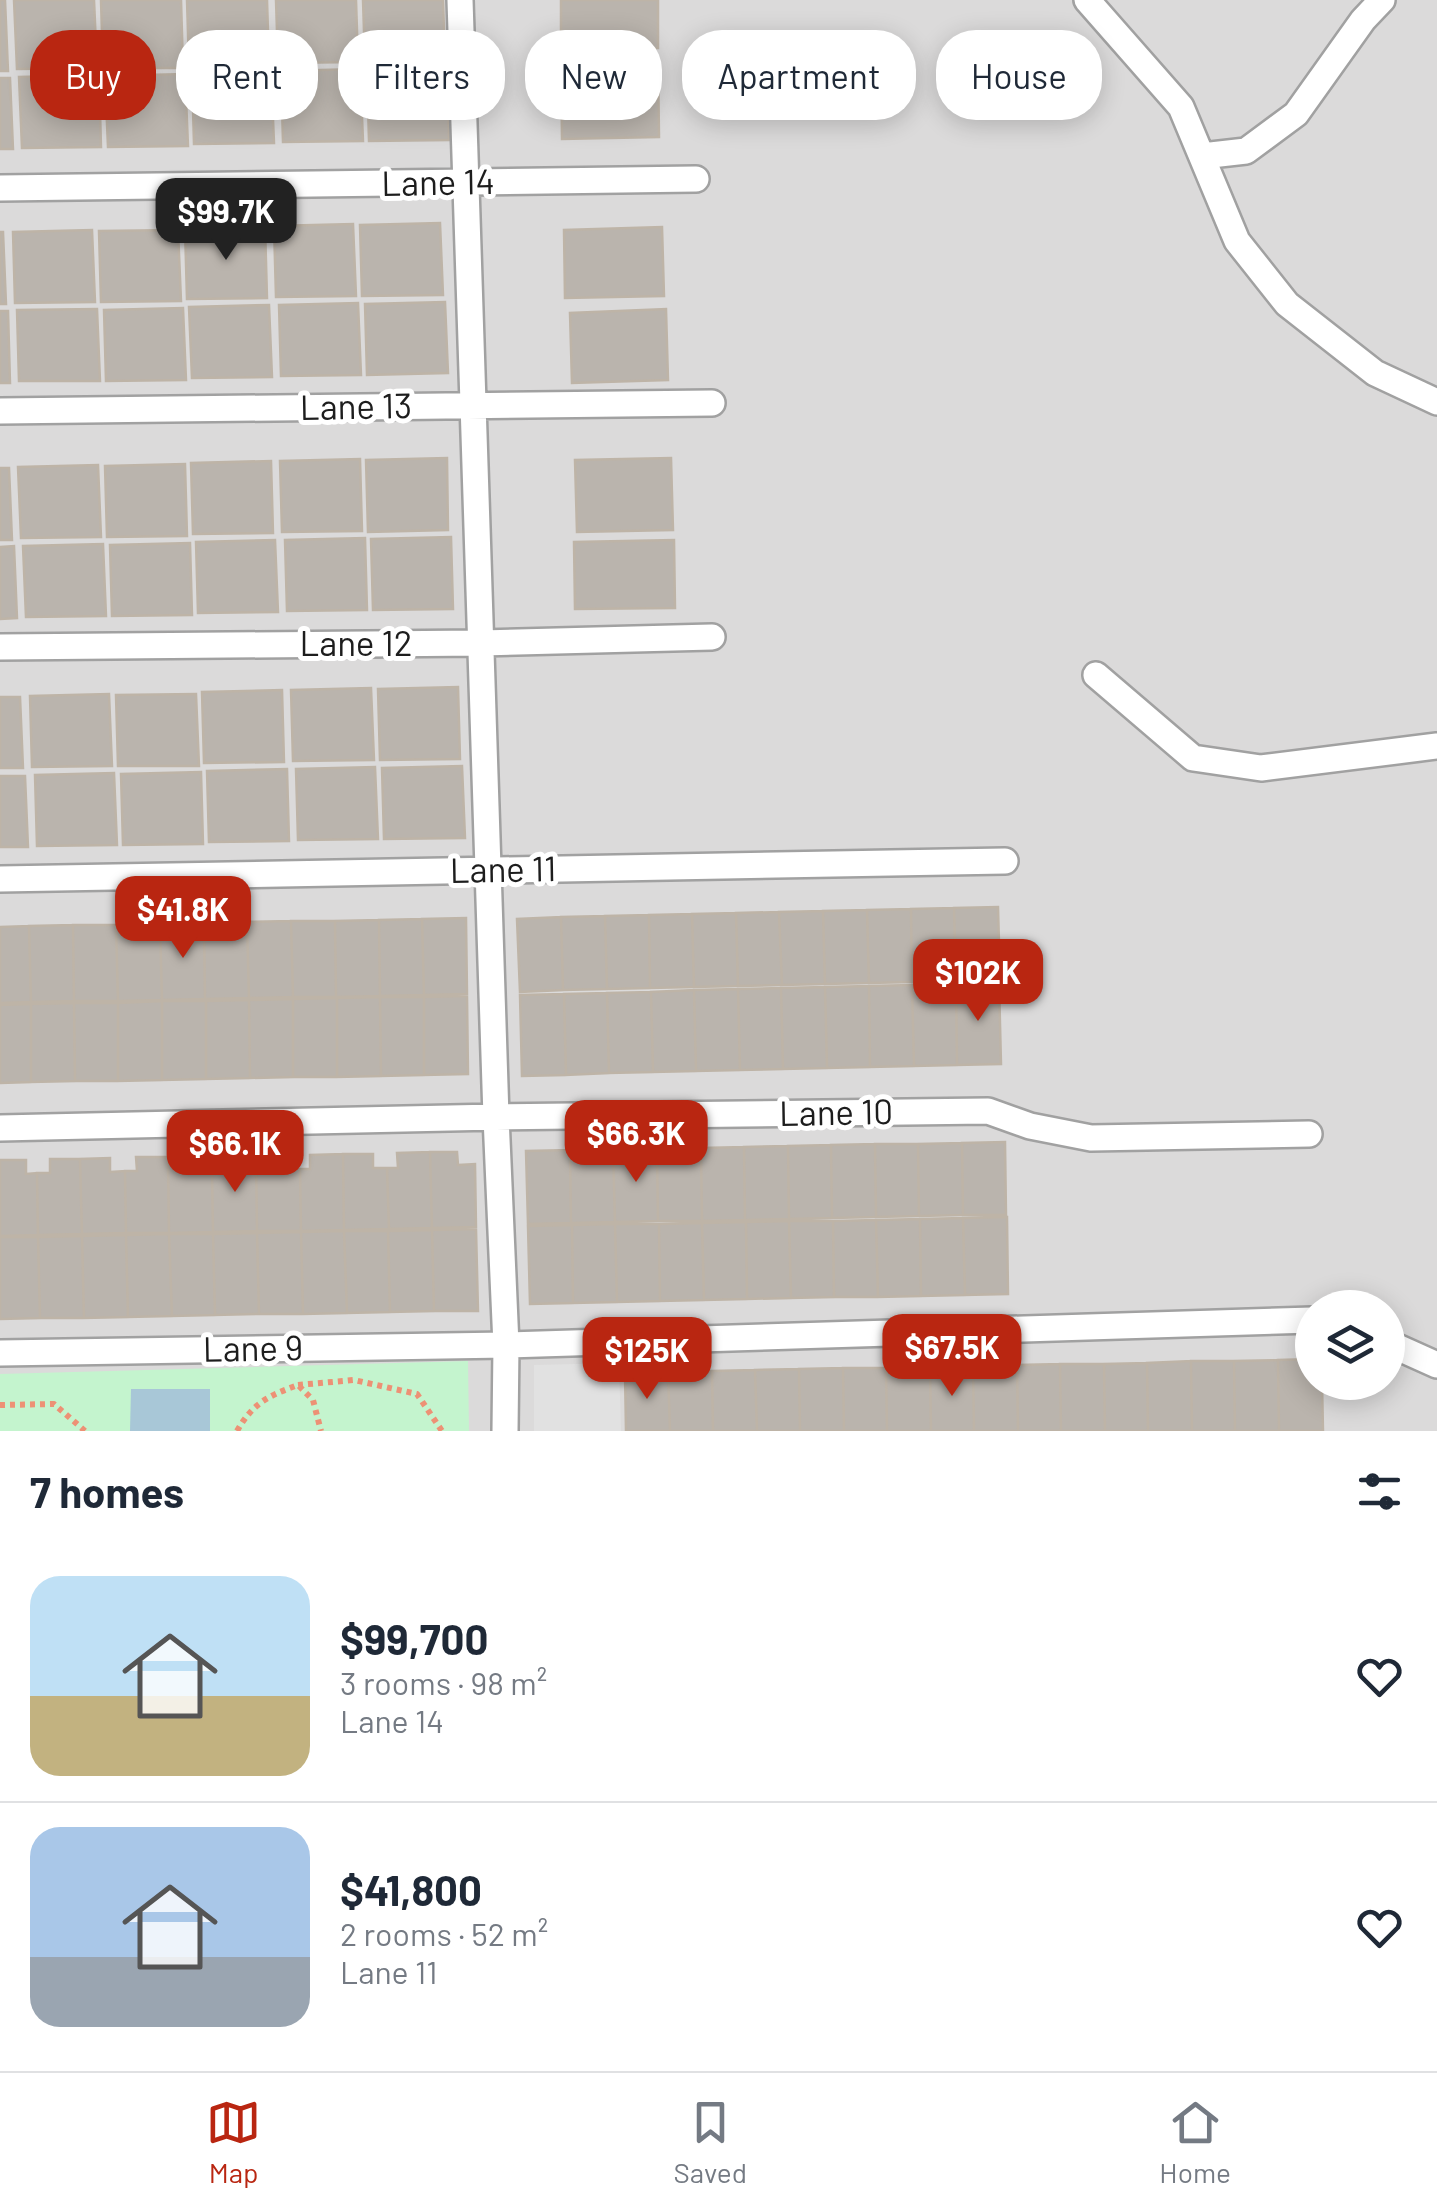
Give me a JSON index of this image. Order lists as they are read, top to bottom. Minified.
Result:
{"streets":{"street":["Lane 14","Lane 13","Lane 12","Lane 11","Lane 10","Lane 9"]},"page":{"chip":["Buy","Rent","Filters","New","Apartment","House"],"price":["$99.7K","$41.8K","$102K","$66.3K","$66.1K","$67.5K","$125K"],"heading":"7 homes","list":[{"name":"$99,700","note":"3 rooms · 98 m² · Lane 14"},{"name":"$41,800","note":"2 rooms · 52 m² · Lane 11"}],"tabs":["Map","Saved","Home"]}}
